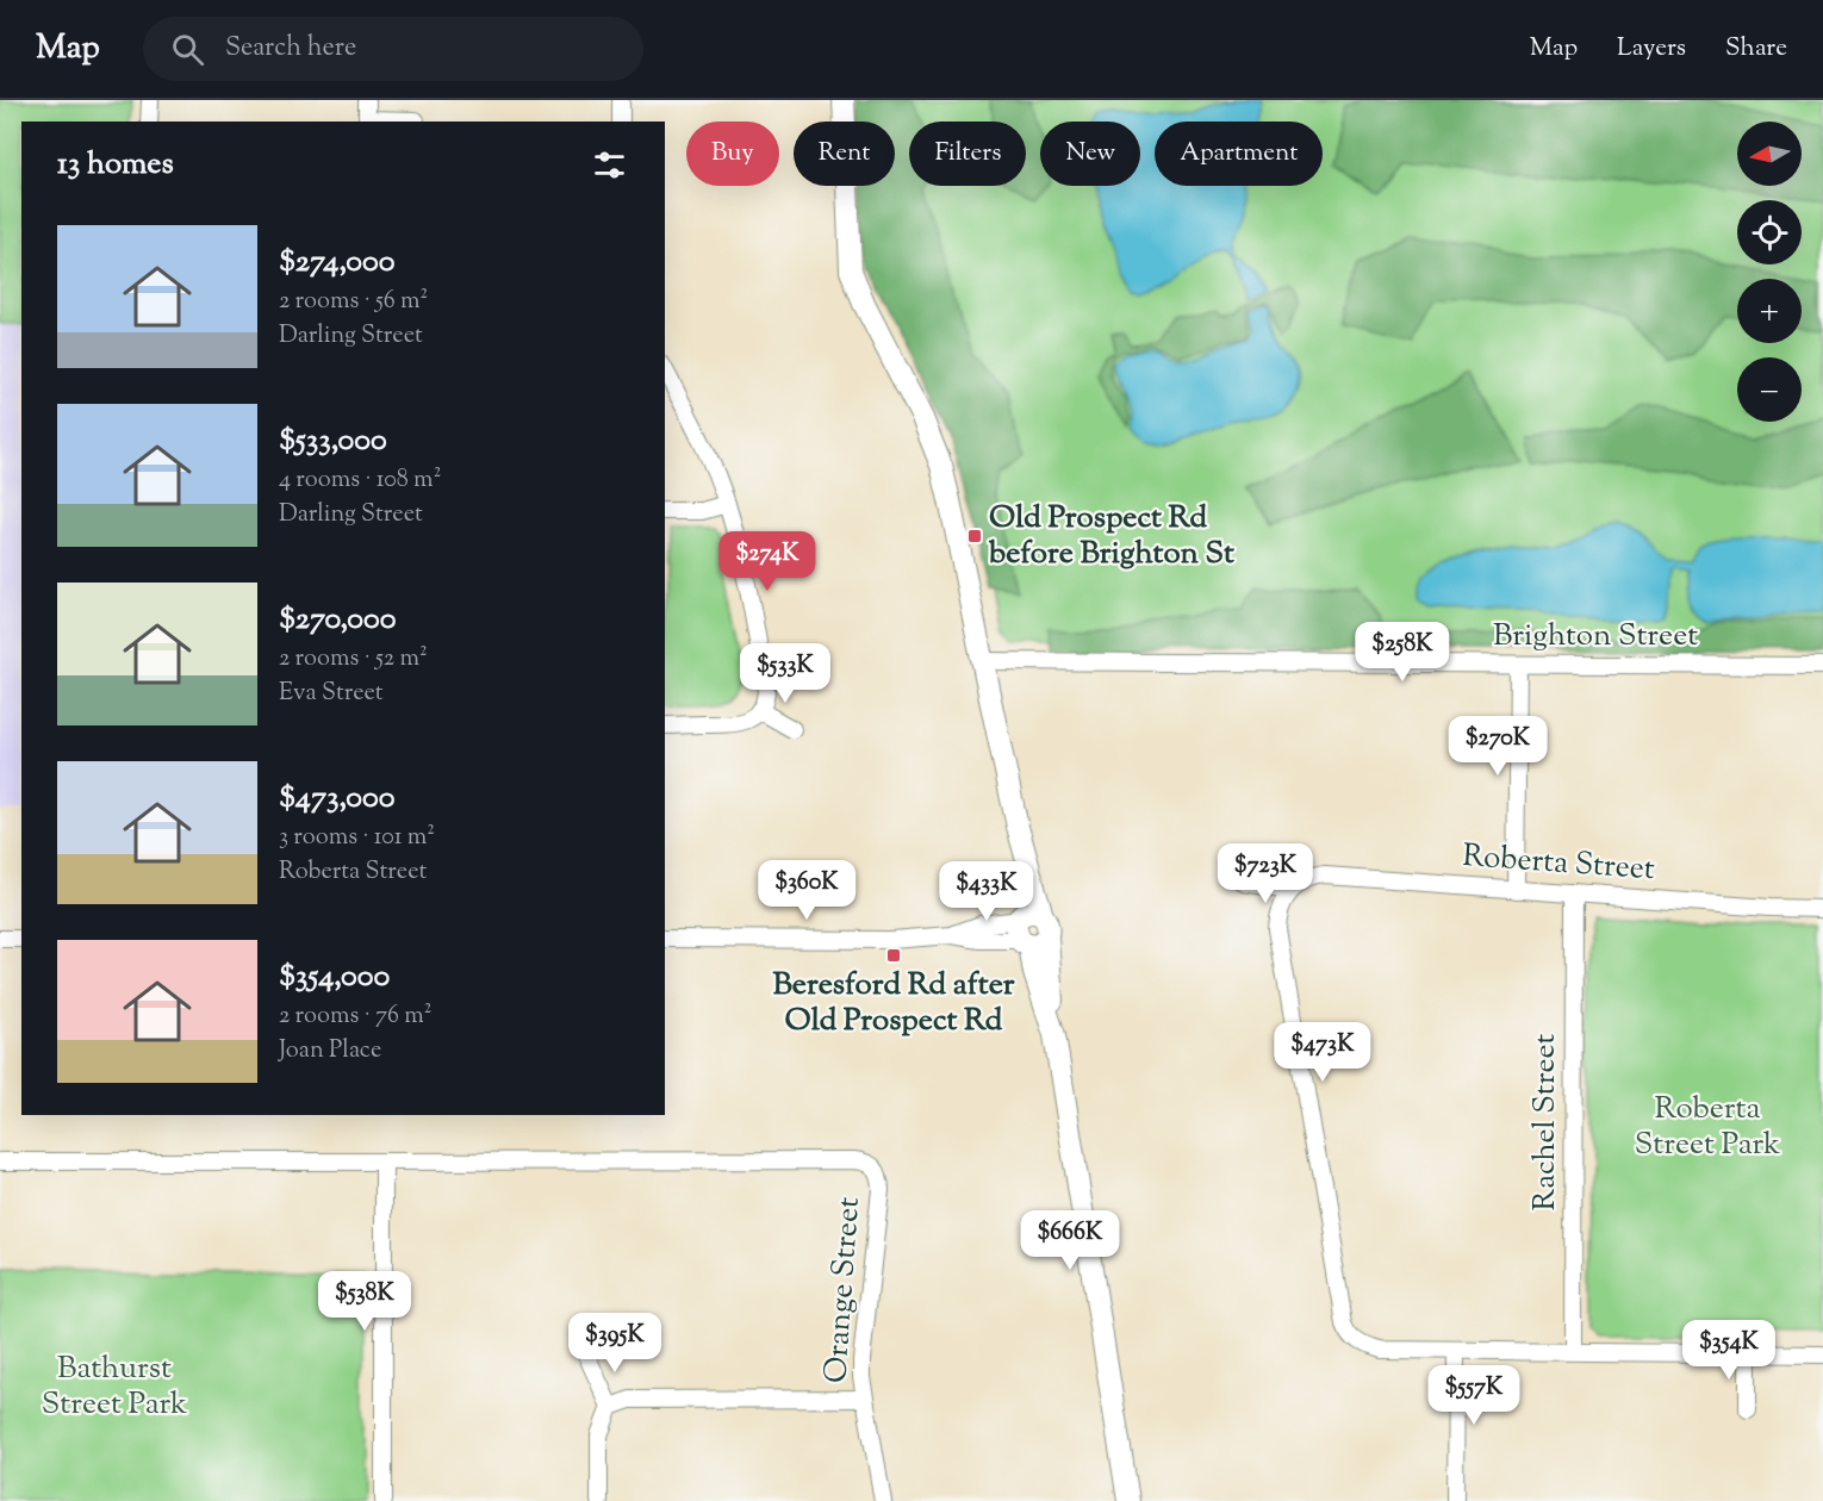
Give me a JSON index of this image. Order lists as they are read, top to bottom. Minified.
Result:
{"streets":{"street":["Brighton Street","Roberta Street","Rachel Street","Orange Street"]},"crossings":[["Roberta Street","Rachel Street"]],"parks":["Roberta Street Park","Bathurst Street Park"],"places":{"transit":["Old Prospect Rd before Brighton St","Beresford Rd after Old Prospect Rd"]},"north":"left","page":{"header":"Map","search":"Search here","nav":["Map","Layers","Share"],"map_buttons":["+","−"],"chip":["Buy","Rent","Filters","New","Apartment"],"heading":"13 homes","list":[{"name":"$274,000","note":"2 rooms · 56 m² · Darling Street"},{"name":"$533,000","note":"4 rooms · 108 m² · Darling Street"},{"name":"$270,000","note":"2 rooms · 52 m² · Eva Street"},{"name":"$473,000","note":"3 rooms · 101 m² · Roberta Street"},{"name":"$354,000","note":"2 rooms · 76 m² · Joan Place"}],"price":["$274K","$258K","$533K","$270K","$723K","$360K","$433K","$473K","$666K","$538K","$395K","$354K","$557K"]}}
